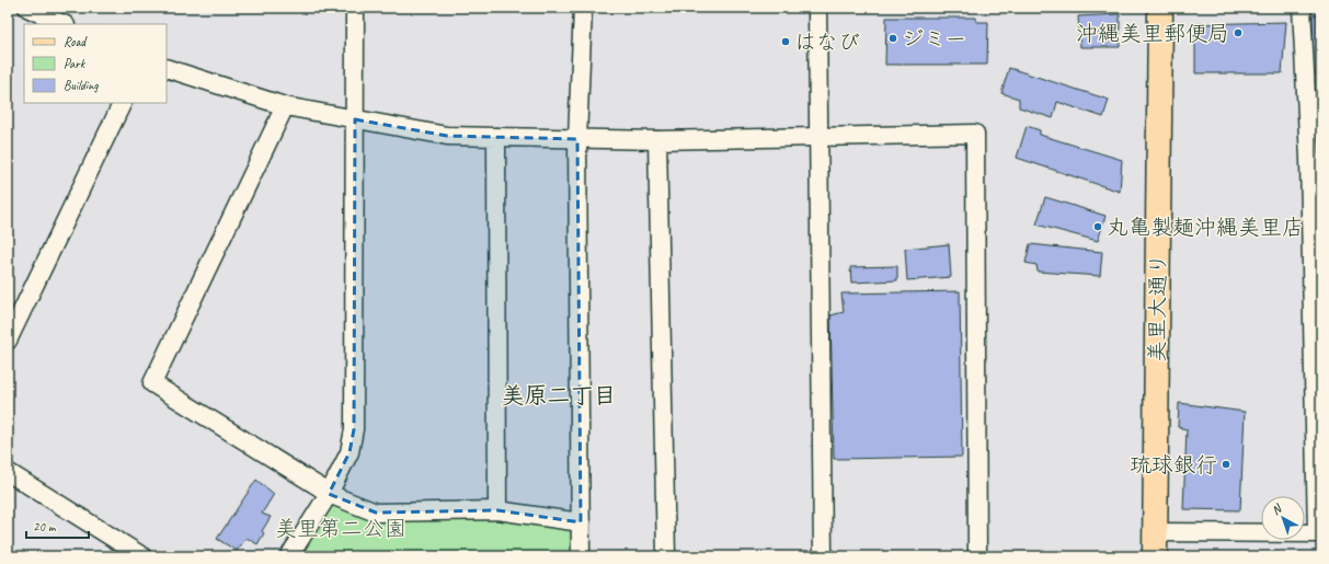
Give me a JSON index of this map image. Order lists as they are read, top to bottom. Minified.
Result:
{"streets":{"main road":["美里大通り"]},"districts":["美原二丁目"],"parks":["美里第二公園"],"places":["沖縄美里郵便局","ジミー","はなび","丸亀製麺沖縄美里店","琉球銀行"],"legend":["Road","Park","Building"],"scale_bar":"20 m","north":"top left"}
